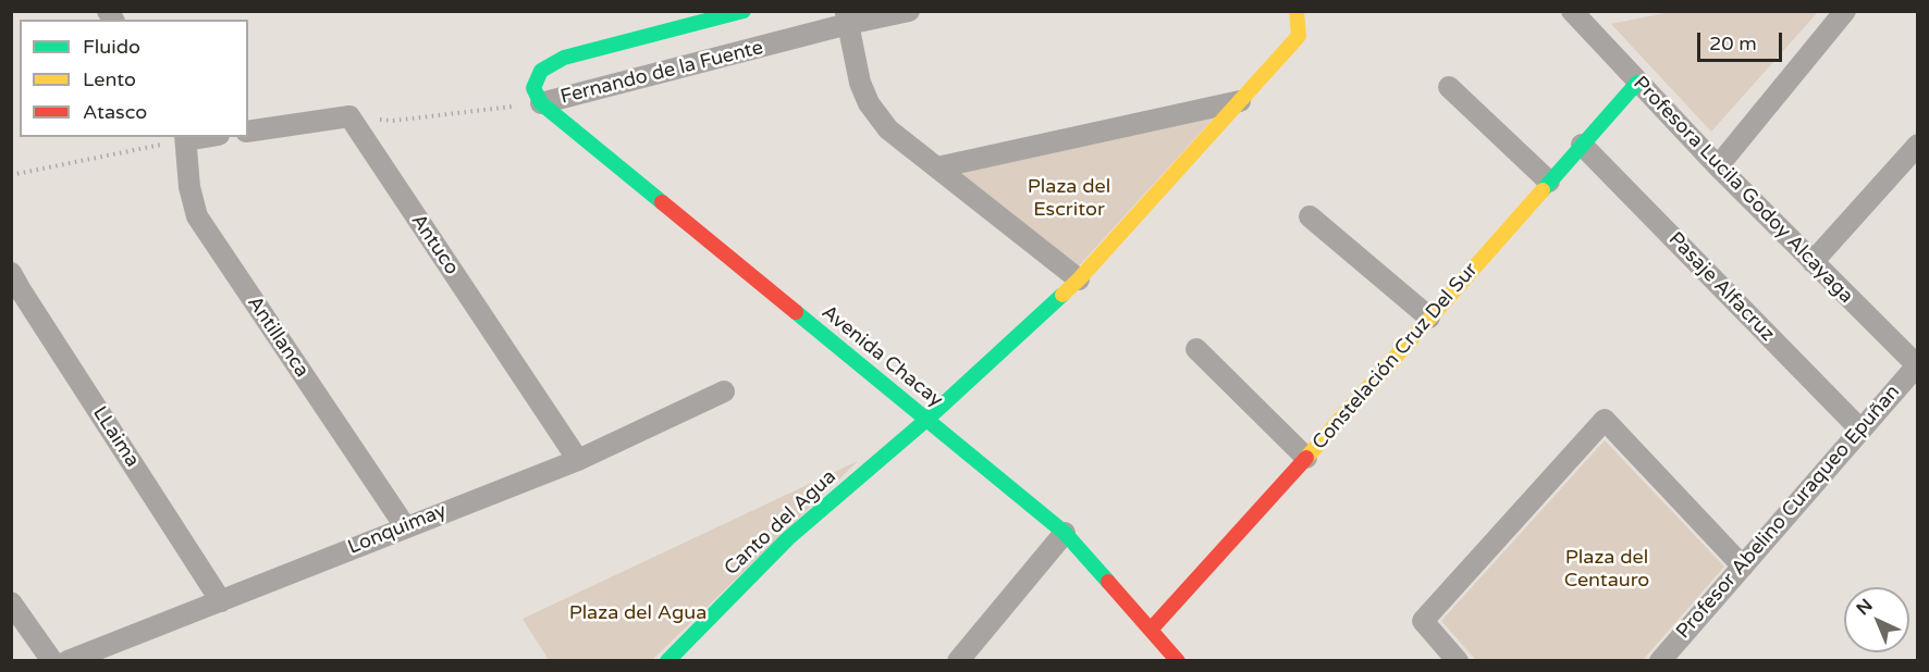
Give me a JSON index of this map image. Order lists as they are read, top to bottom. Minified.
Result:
{"streets":{"street":["Fernando de la Fuente","Profesora Lucila Godoy Alcayaga","Antuco","Pasaje Alfacruz","Antillanca","Avenida Chacay","Constelación Cruz Del Sur","LLaima","Profesor Abelino Curaqueo Epuñan","Canto del Agua","Lonquimay"]},"crossings":[["Fernando de la Fuente","Avenida Chacay"],["Profesora Lucila Godoy Alcayaga","Constelación Cruz Del Sur"],["Profesora Lucila Godoy Alcayaga","Profesor Abelino Curaqueo Epuñan"],["Antuco","Lonquimay"],["Pasaje Alfacruz","Constelación Cruz Del Sur"],["Pasaje Alfacruz","Profesor Abelino Curaqueo Epuñan"],["Antillanca","Lonquimay"],["Avenida Chacay","Constelación Cruz Del Sur"],["Avenida Chacay","Canto del Agua"],["LLaima","Lonquimay"]],"parks":["Plaza del Escritor","Plaza del Centauro","Plaza del Agua"],"legend":["Fluido","Lento","Atasco"],"scale_bar":"20 m","north":"top left"}
